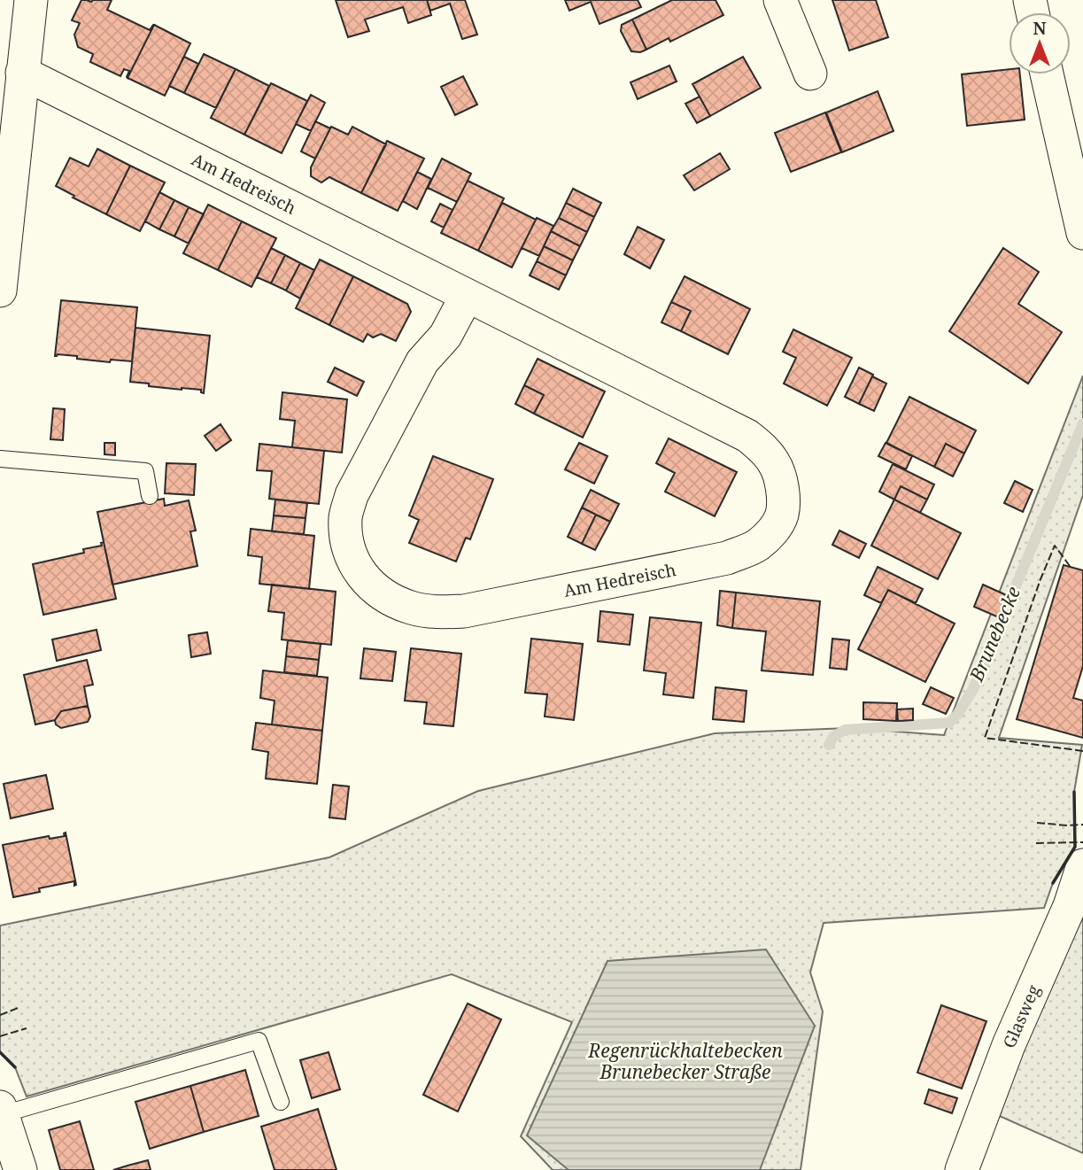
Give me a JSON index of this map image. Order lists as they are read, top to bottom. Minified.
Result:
{"streets":{"street":["Am Hedreisch","Glasweg"]},"water":["Brunebecke","Regenrückhaltebecken Brunebecker Straße"],"north":"top"}
